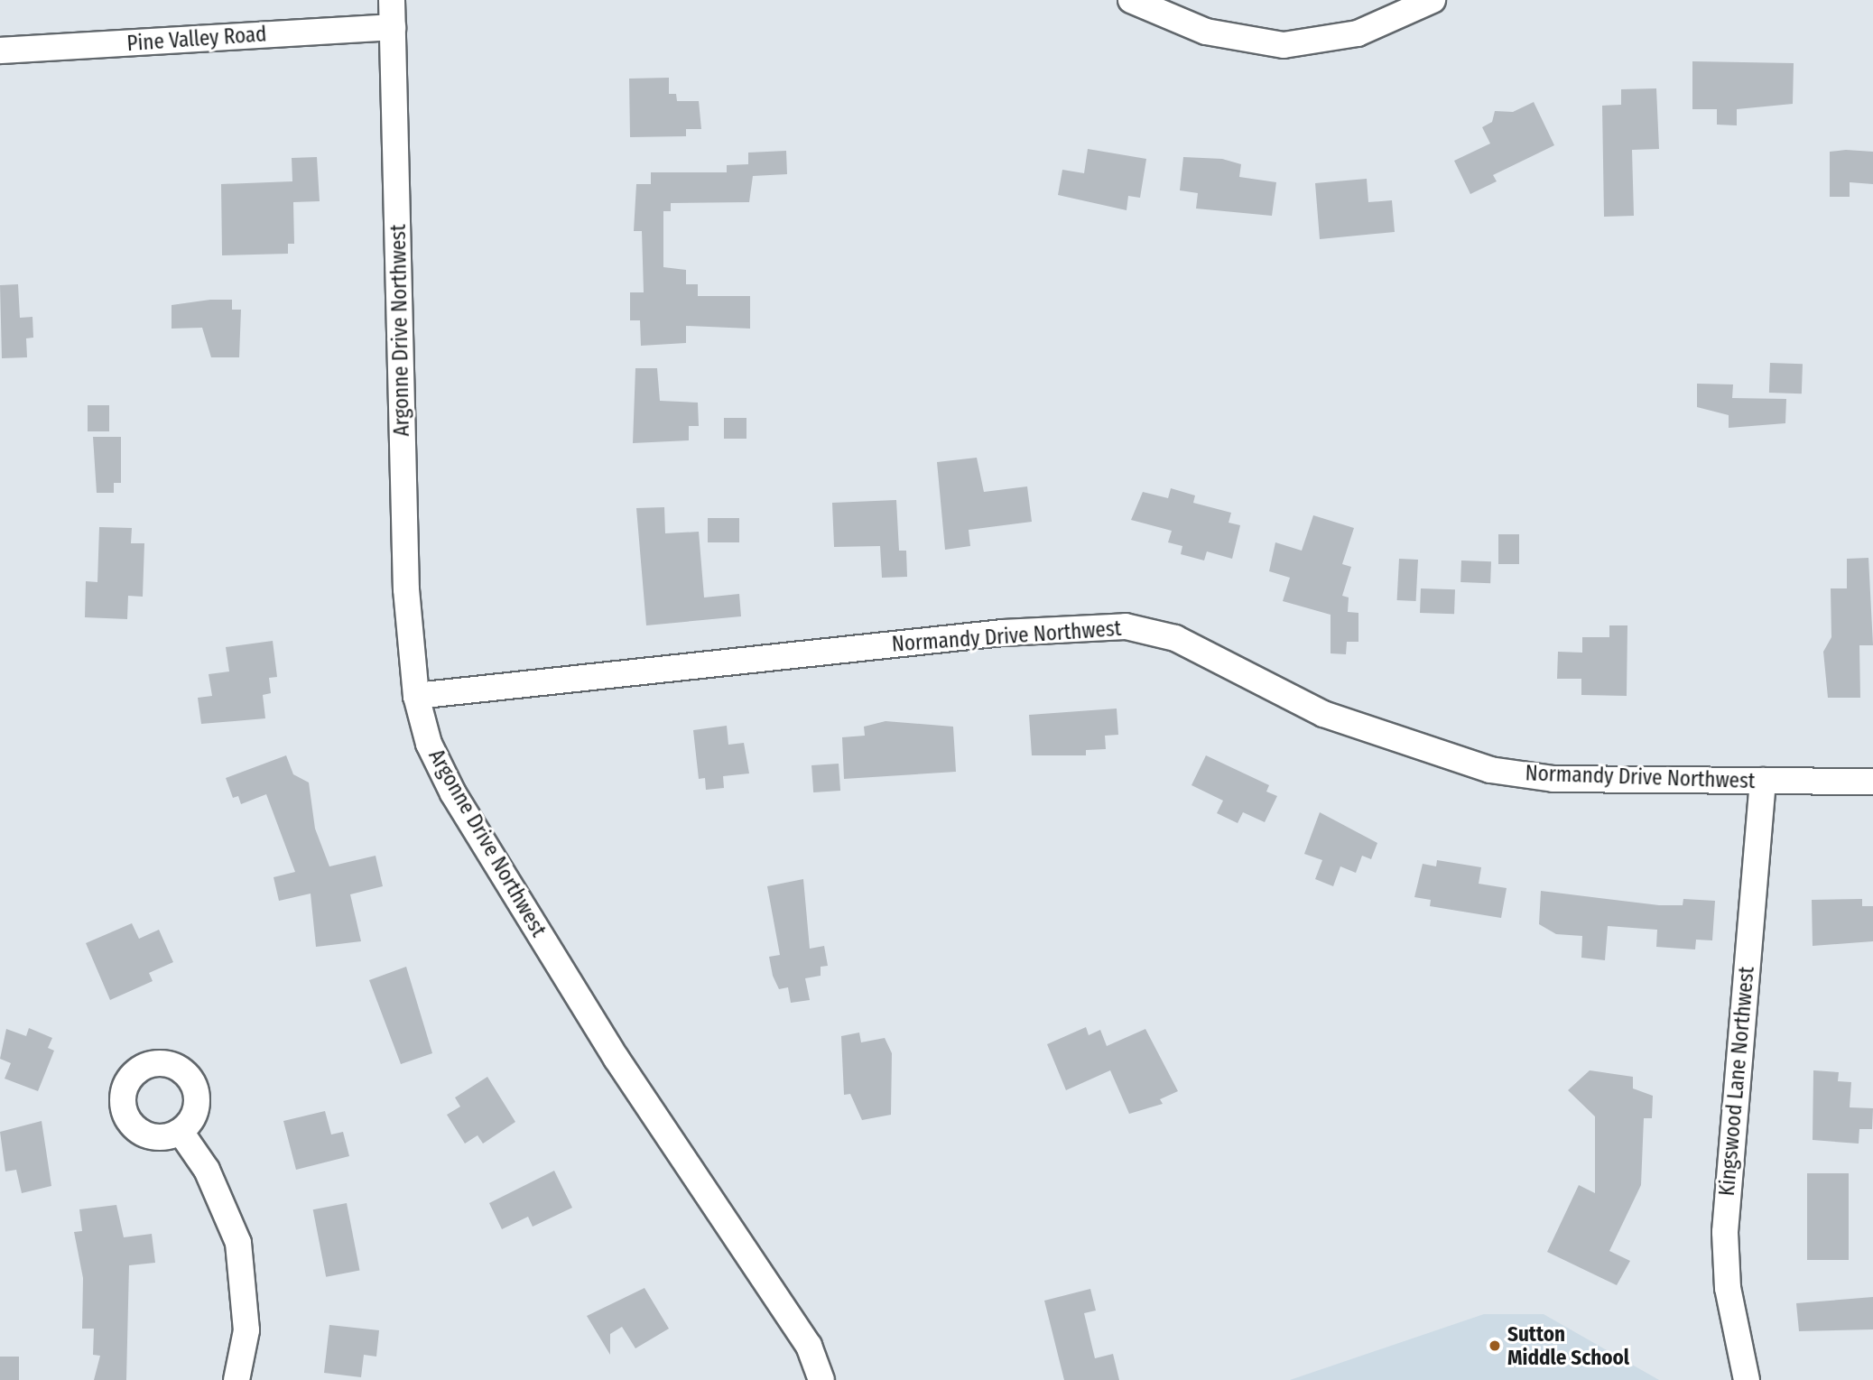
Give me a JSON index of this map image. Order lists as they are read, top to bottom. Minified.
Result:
{"streets":{"street":["Pine Valley Road","Argonne Drive Northwest","Normandy Drive Northwest","Kingswood Lane Northwest"]},"crossings":[["Pine Valley Road","Argonne Drive Northwest"],["Argonne Drive Northwest","Normandy Drive Northwest"],["Normandy Drive Northwest","Kingswood Lane Northwest"]],"places":["Sutton Middle School"]}
